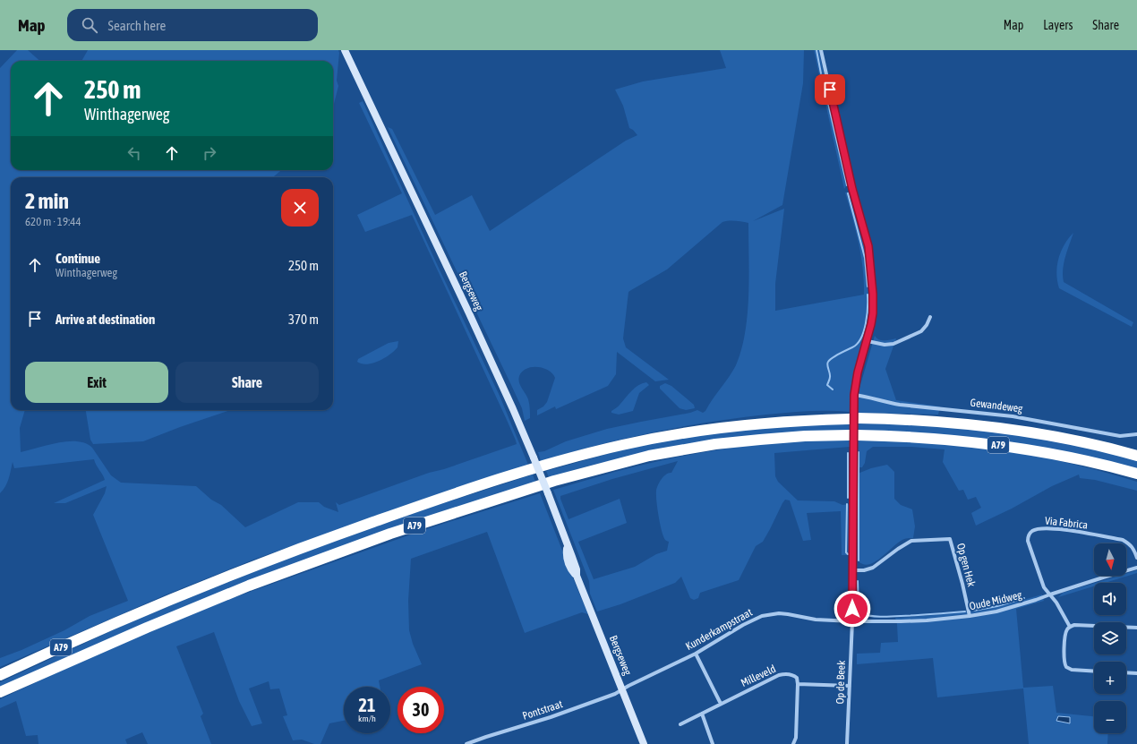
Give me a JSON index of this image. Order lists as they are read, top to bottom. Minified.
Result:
{"streets":{"highway":["A79"],"street":["Bergseweg","Gewandeweg","Via Fabrica","Op gen Hek","Oude Midweg","Kunderkampstraat","Milleveld","Op de Beek","Pontstraat"]},"crossings":[["Bergseweg","Kunderkampstraat"],["Bergseweg","Pontstraat"],["Via Fabrica","Oude Midweg"],["Op gen Hek","Oude Midweg"],["Oude Midweg","Kunderkampstraat"],["Oude Midweg","Op de Beek"],["Kunderkampstraat","Op de Beek"],["Kunderkampstraat","Pontstraat"]],"north":"bottom","page":{"header":"Map","search":"Search here","nav":["Map","Layers","Share"],"turn":["250 m","Winthagerweg"],"heading":["2 min","620 m · 19:44"],"list":[{"name":"Continue","note":"Winthagerweg","value":"250 m"},{"name":"Arrive at destination","value":"370 m"}],"buttons":["Exit","Share"],"map_buttons":["+","−"],"speed":"21 km/h","limit":"30"}}
